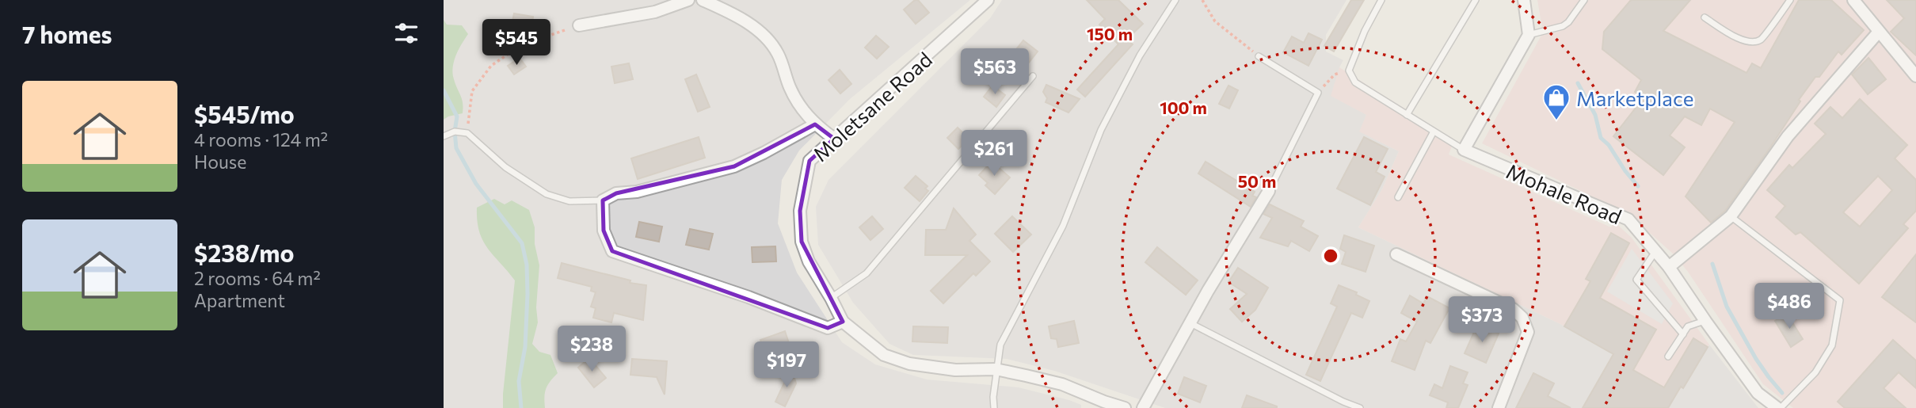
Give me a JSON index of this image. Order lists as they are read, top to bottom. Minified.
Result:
{"streets":{"street":["Moletsane Road","Mohale Road"]},"places":{"shop":["Marketplace"]},"page":{"heading":"7 homes","price":["$545","$563","$261","$486","$373","$238","$197"],"list":[{"name":"$545/mo","note":"4 rooms · 124 m² · House"},{"name":"$238/mo","note":"2 rooms · 64 m² · Apartment"}]},"rings":["150 m","100 m","50 m"]}
